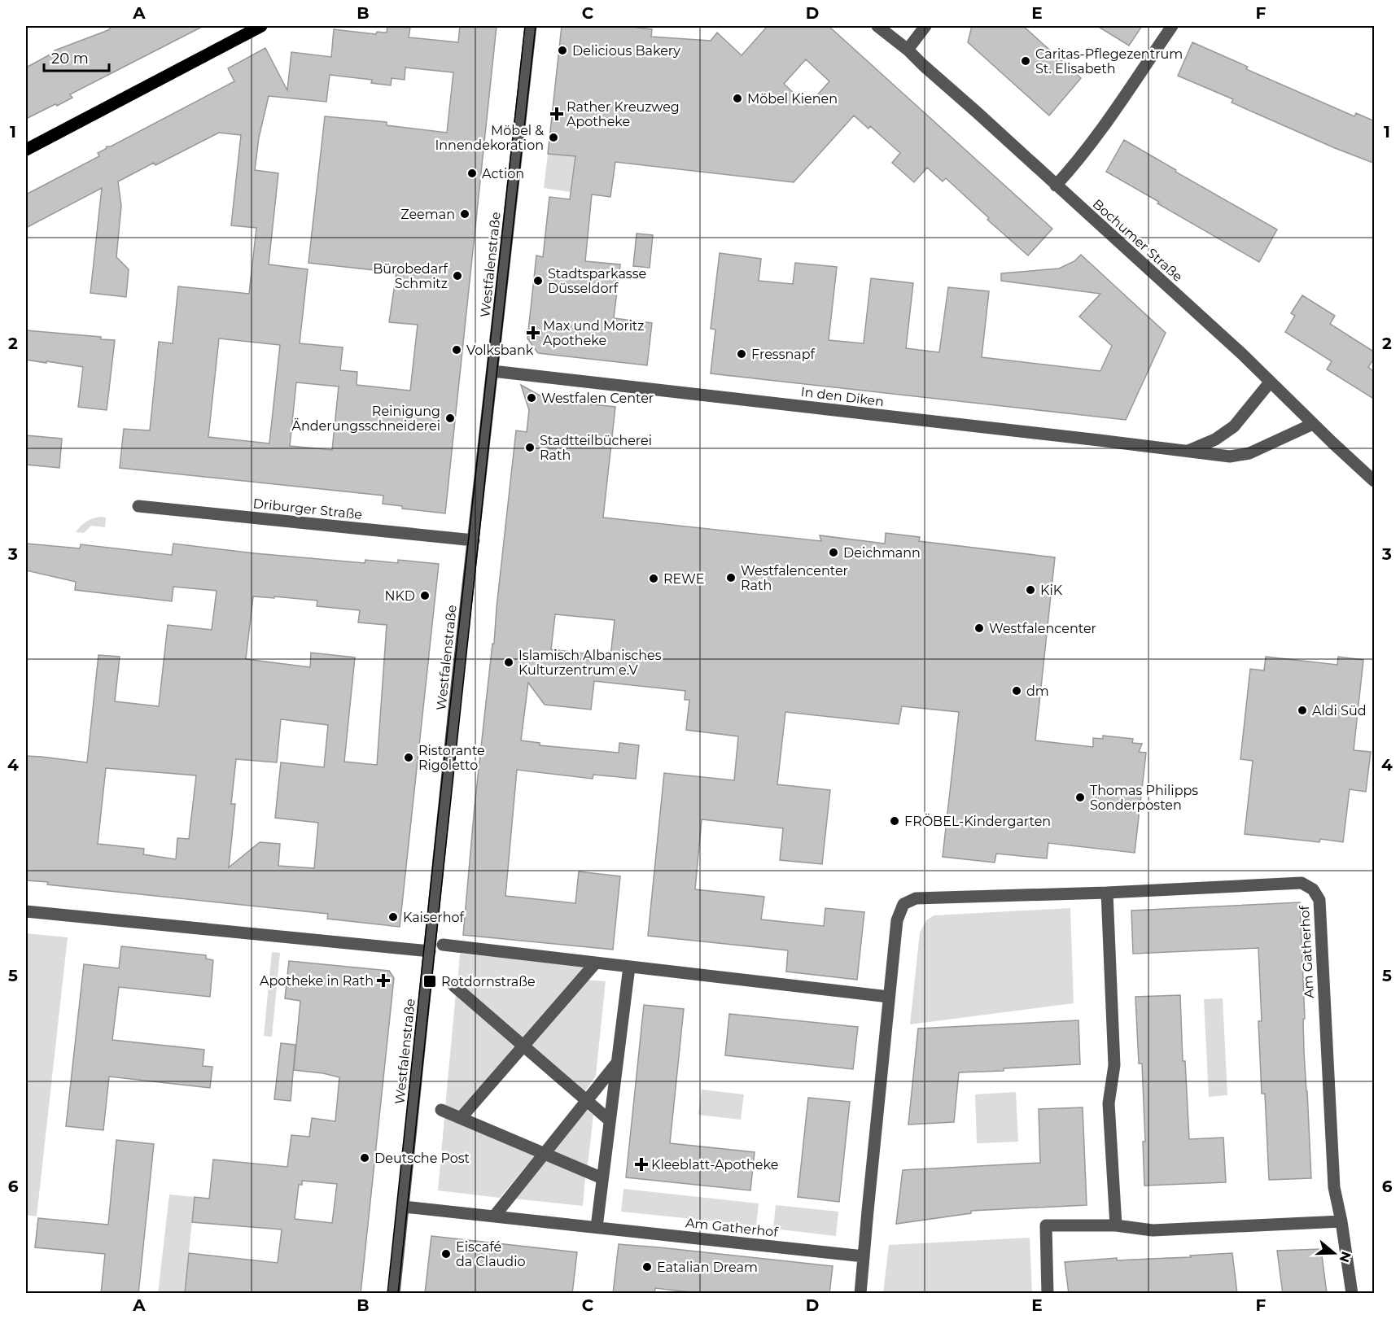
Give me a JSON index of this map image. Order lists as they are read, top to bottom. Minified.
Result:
{"streets":{"street":["Bochumer Straße","Westfalenstraße","In den Diken","Driburger Straße","Am Gatherhof"]},"crossings":[["Bochumer Straße","In den Diken"],["Westfalenstraße","In den Diken"],["Westfalenstraße","Driburger Straße"],["Westfalenstraße","Am Gatherhof"]],"places":{"other":["Delicious Bakery","Caritas-Pflegezentrum St. Elisabeth","Möbel Kienen","Möbel & Innendekoration","Action","Zeeman","Bürobedarf Schmitz","Stadtsparkasse Düsseldorf","Volksbank","Fressnapf","Westfalen Center","Reinigung Änderungsschneiderei","Stadtteilbücherei Rath","Deichmann","Westfalencenter Rath","REWE","KiK","NKD","Westfalencenter","Islamisch Albanisches Kulturzentrum e.V","dm","Aldi Süd","Ristorante Rigoletto","Thomas Philipps Sonderposten","FRÖBEL-Kindergarten","Kaiserhof","Deutsche Post","Eiscafé da Claudio","Eatalian Dream"],"health":["Rather Kreuzweg Apotheke","Max und Moritz Apotheke","Apotheke in Rath","Kleeblatt-Apotheke"],"transit":["Rotdornstraße"]},"scale_bar":"20 m","north":"right","grid":{"columns":["A","B","C","D","E","F"],"rows":["1","2","3","4","5","6"]}}
